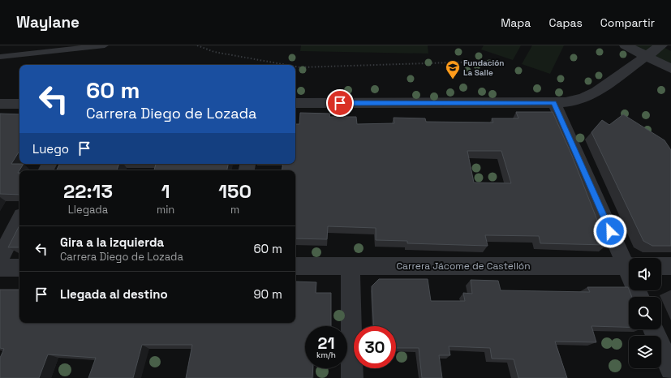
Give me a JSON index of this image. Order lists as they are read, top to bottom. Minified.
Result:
{"streets":{"street":["Carrera Jácome de Castellón"]},"places":{"school or university":["Fundación La Salle"]},"page":{"header":"Waylane","nav":["Mapa","Capas","Compartir"],"turn":["60 m","Carrera Diego de Lozada"],"then":"Luego","eta":["22:13","Llegada","1","min","150","m"],"list":[{"name":"Gira a la izquierda","note":"Carrera Diego de Lozada","value":"60 m"},{"name":"Llegada al destino","value":"90 m"}],"speed":"21 km/h","limit":"30"}}
